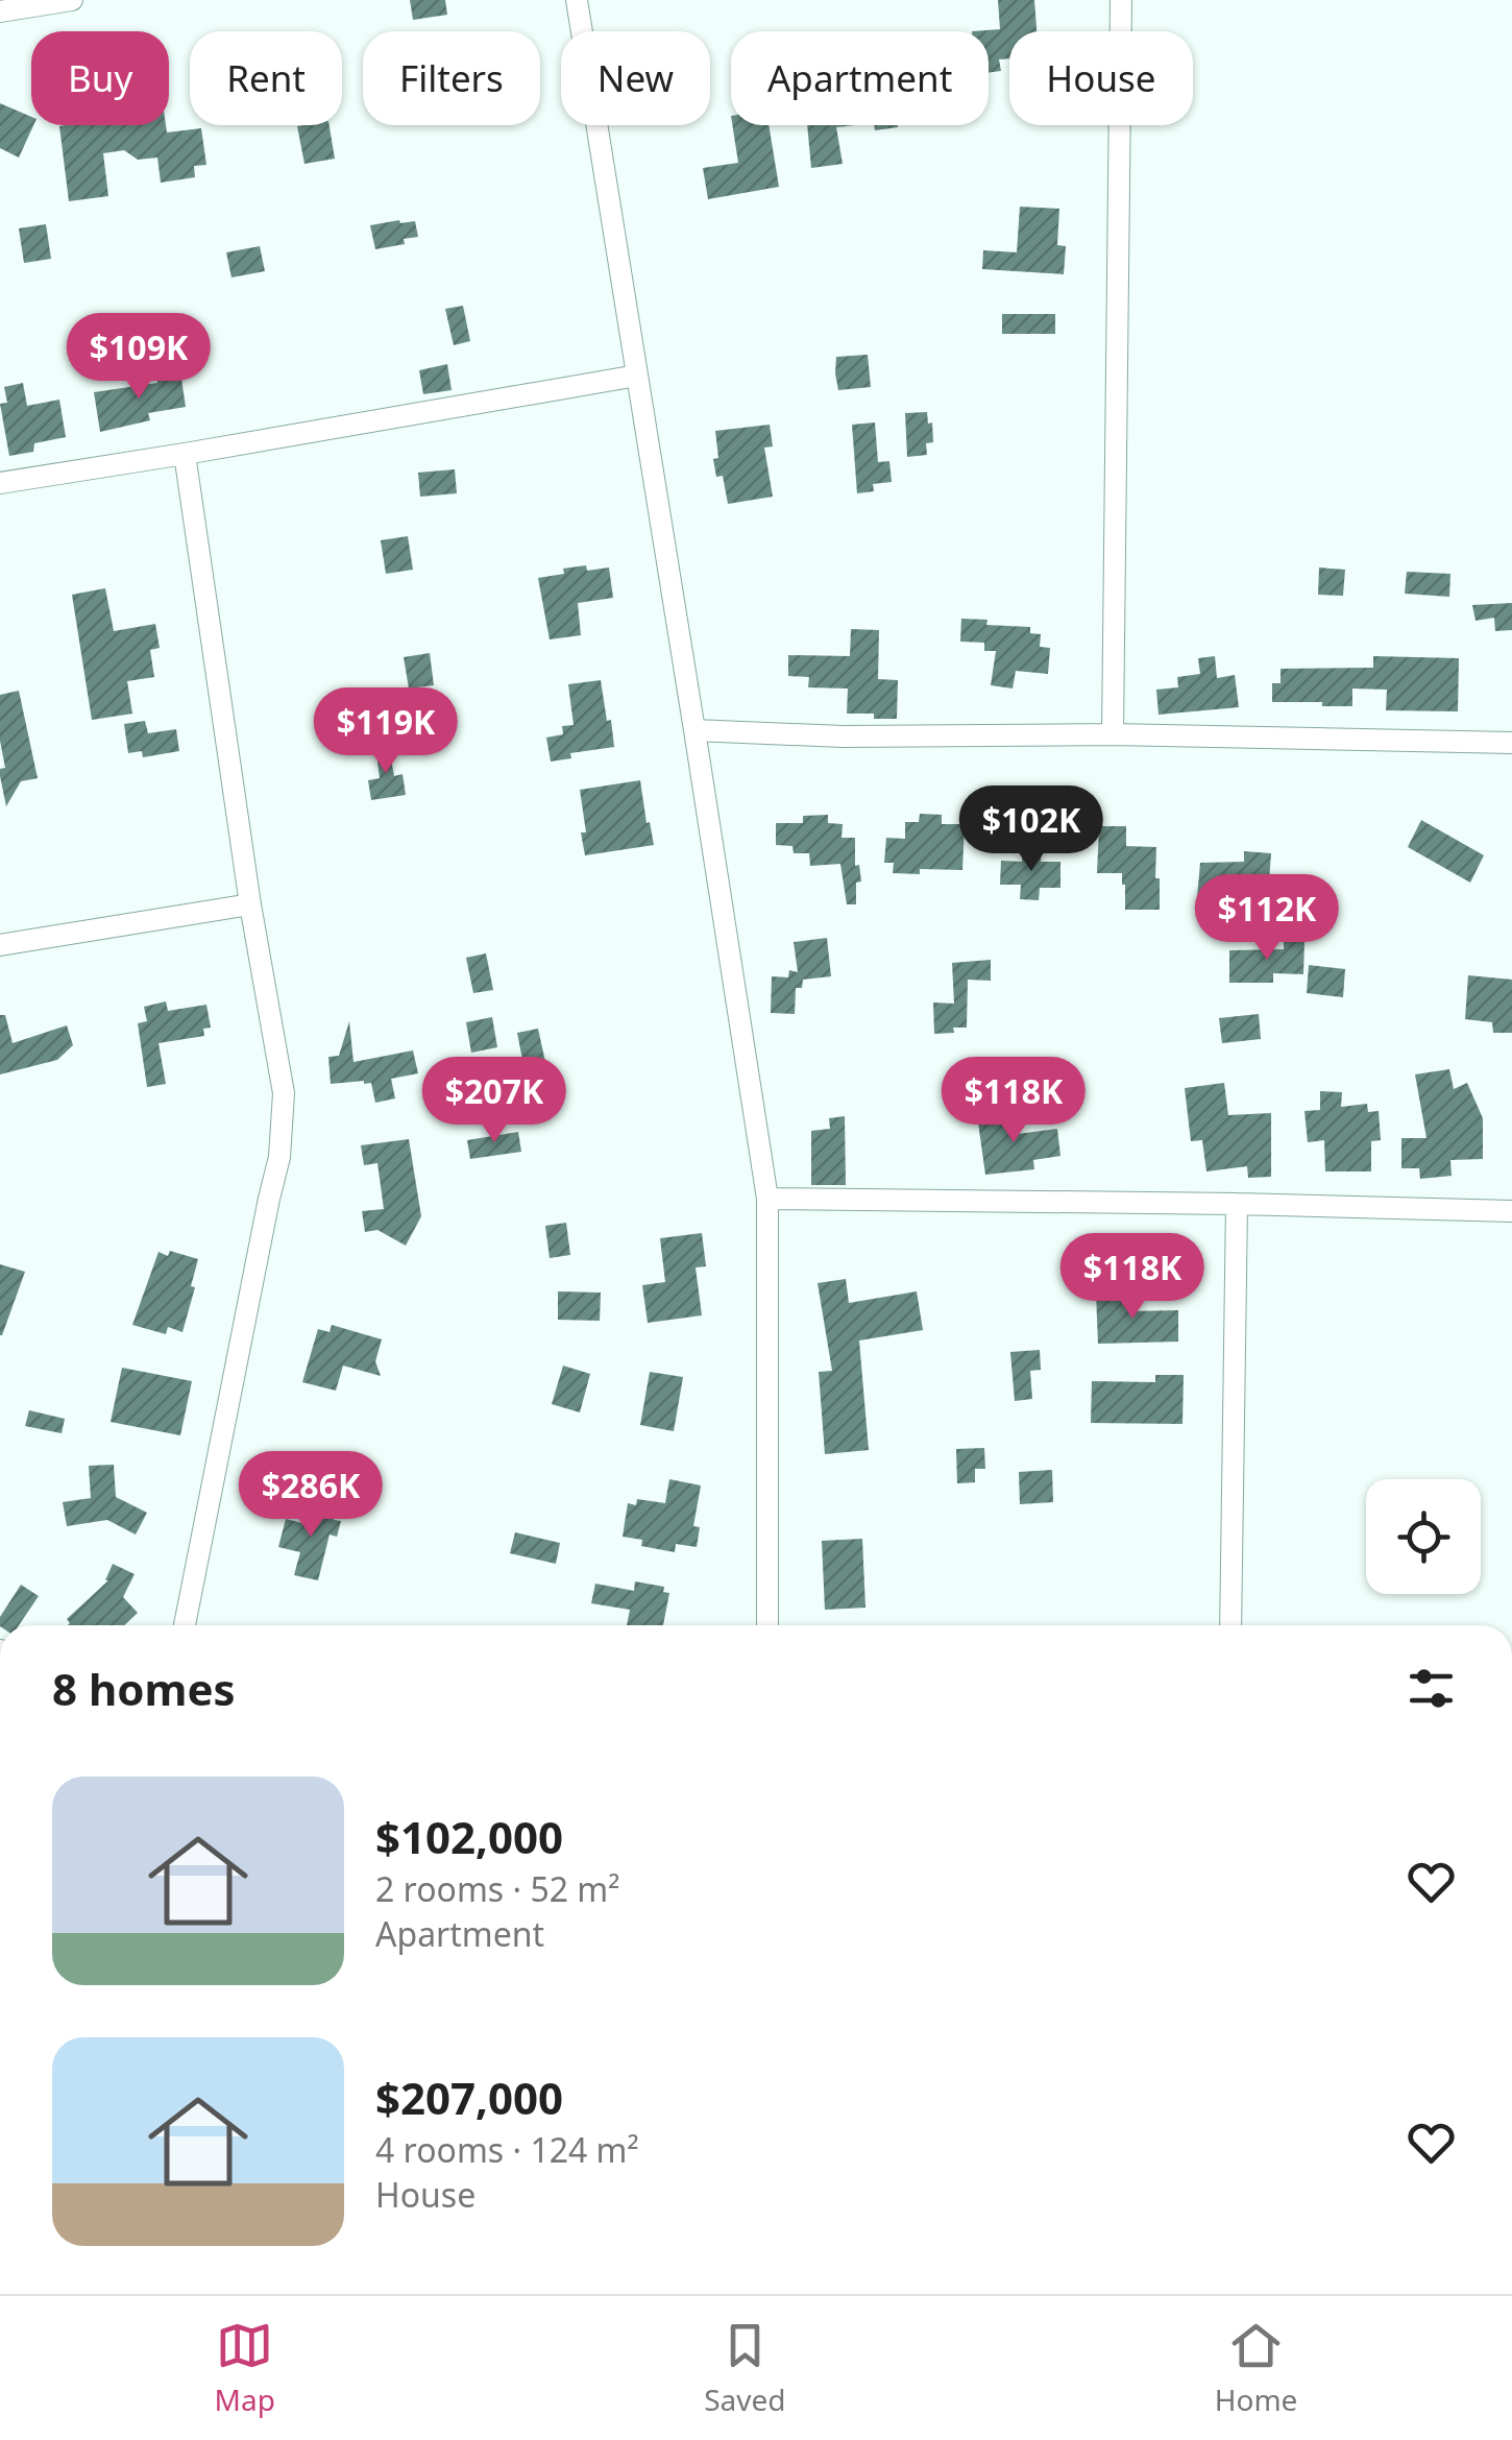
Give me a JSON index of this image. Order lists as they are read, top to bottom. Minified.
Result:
{"page":{"chip":["Buy","Rent","Filters","New","Apartment","House"],"price":["$109K","$119K","$102K","$112K","$207K","$118K","$118K","$286K"],"heading":"8 homes","list":[{"name":"$102,000","note":"2 rooms · 52 m² · Apartment"},{"name":"$207,000","note":"4 rooms · 124 m² · House"}],"tabs":["Map","Saved","Home"]}}
